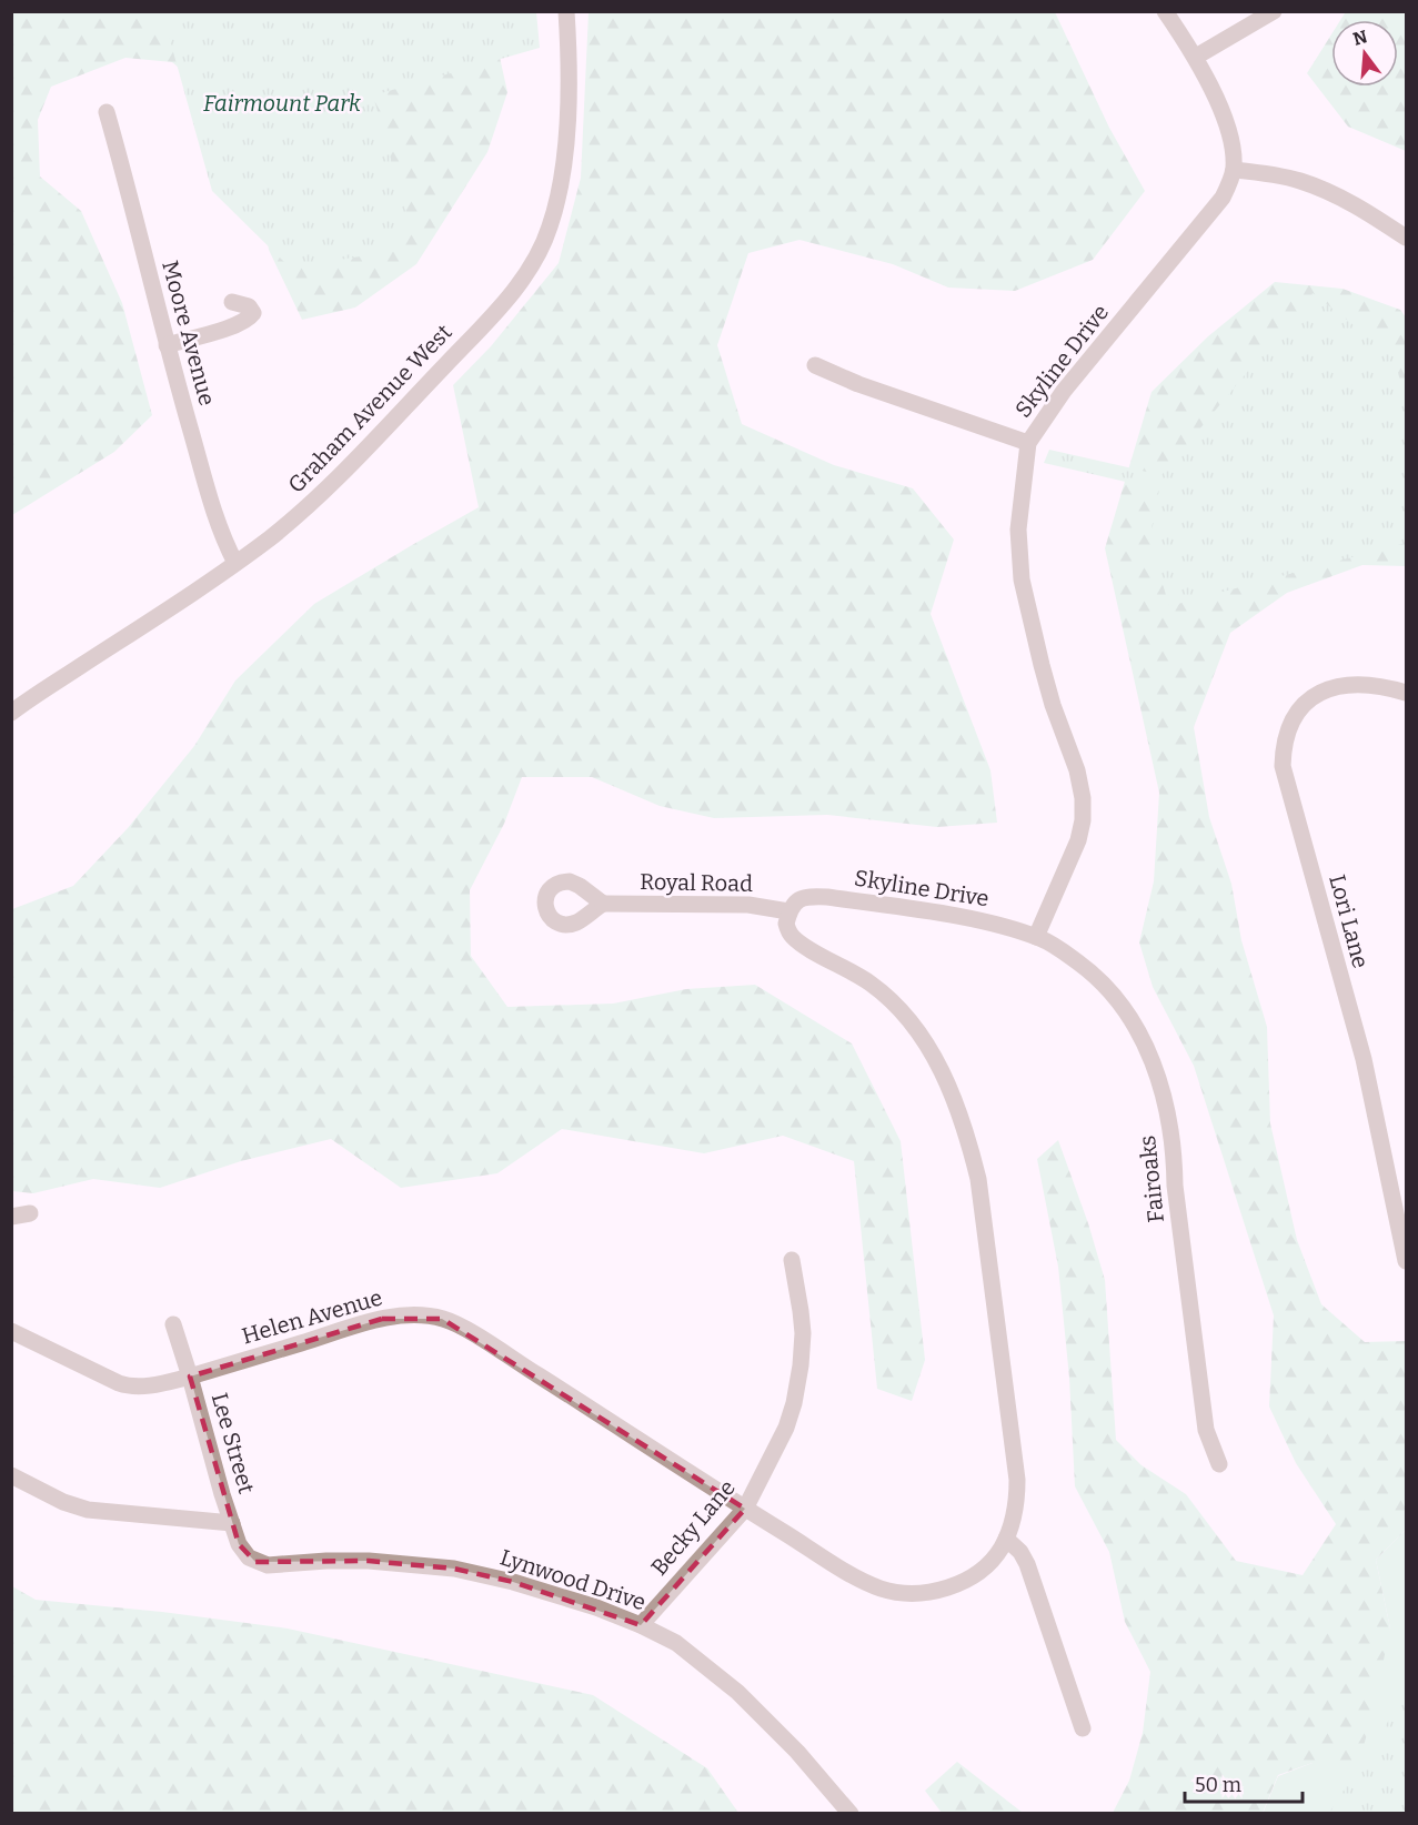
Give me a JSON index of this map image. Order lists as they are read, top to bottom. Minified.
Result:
{"streets":{"street":["Moore Avenue","Skyline Drive","Graham Avenue West","Royal Road","Lori Lane","Fairoaks","Helen Avenue","Lee Street","Becky Lane","Lynwood Drive"]},"crossings":[["Moore Avenue","Graham Avenue West"],["Skyline Drive","Royal Road"],["Skyline Drive","Fairoaks"],["Helen Avenue","Lee Street"],["Helen Avenue","Becky Lane"],["Lee Street","Lynwood Drive"],["Becky Lane","Lynwood Drive"]],"parks":["Fairmount Park"],"scale_bar":"50 m","north":"top"}
